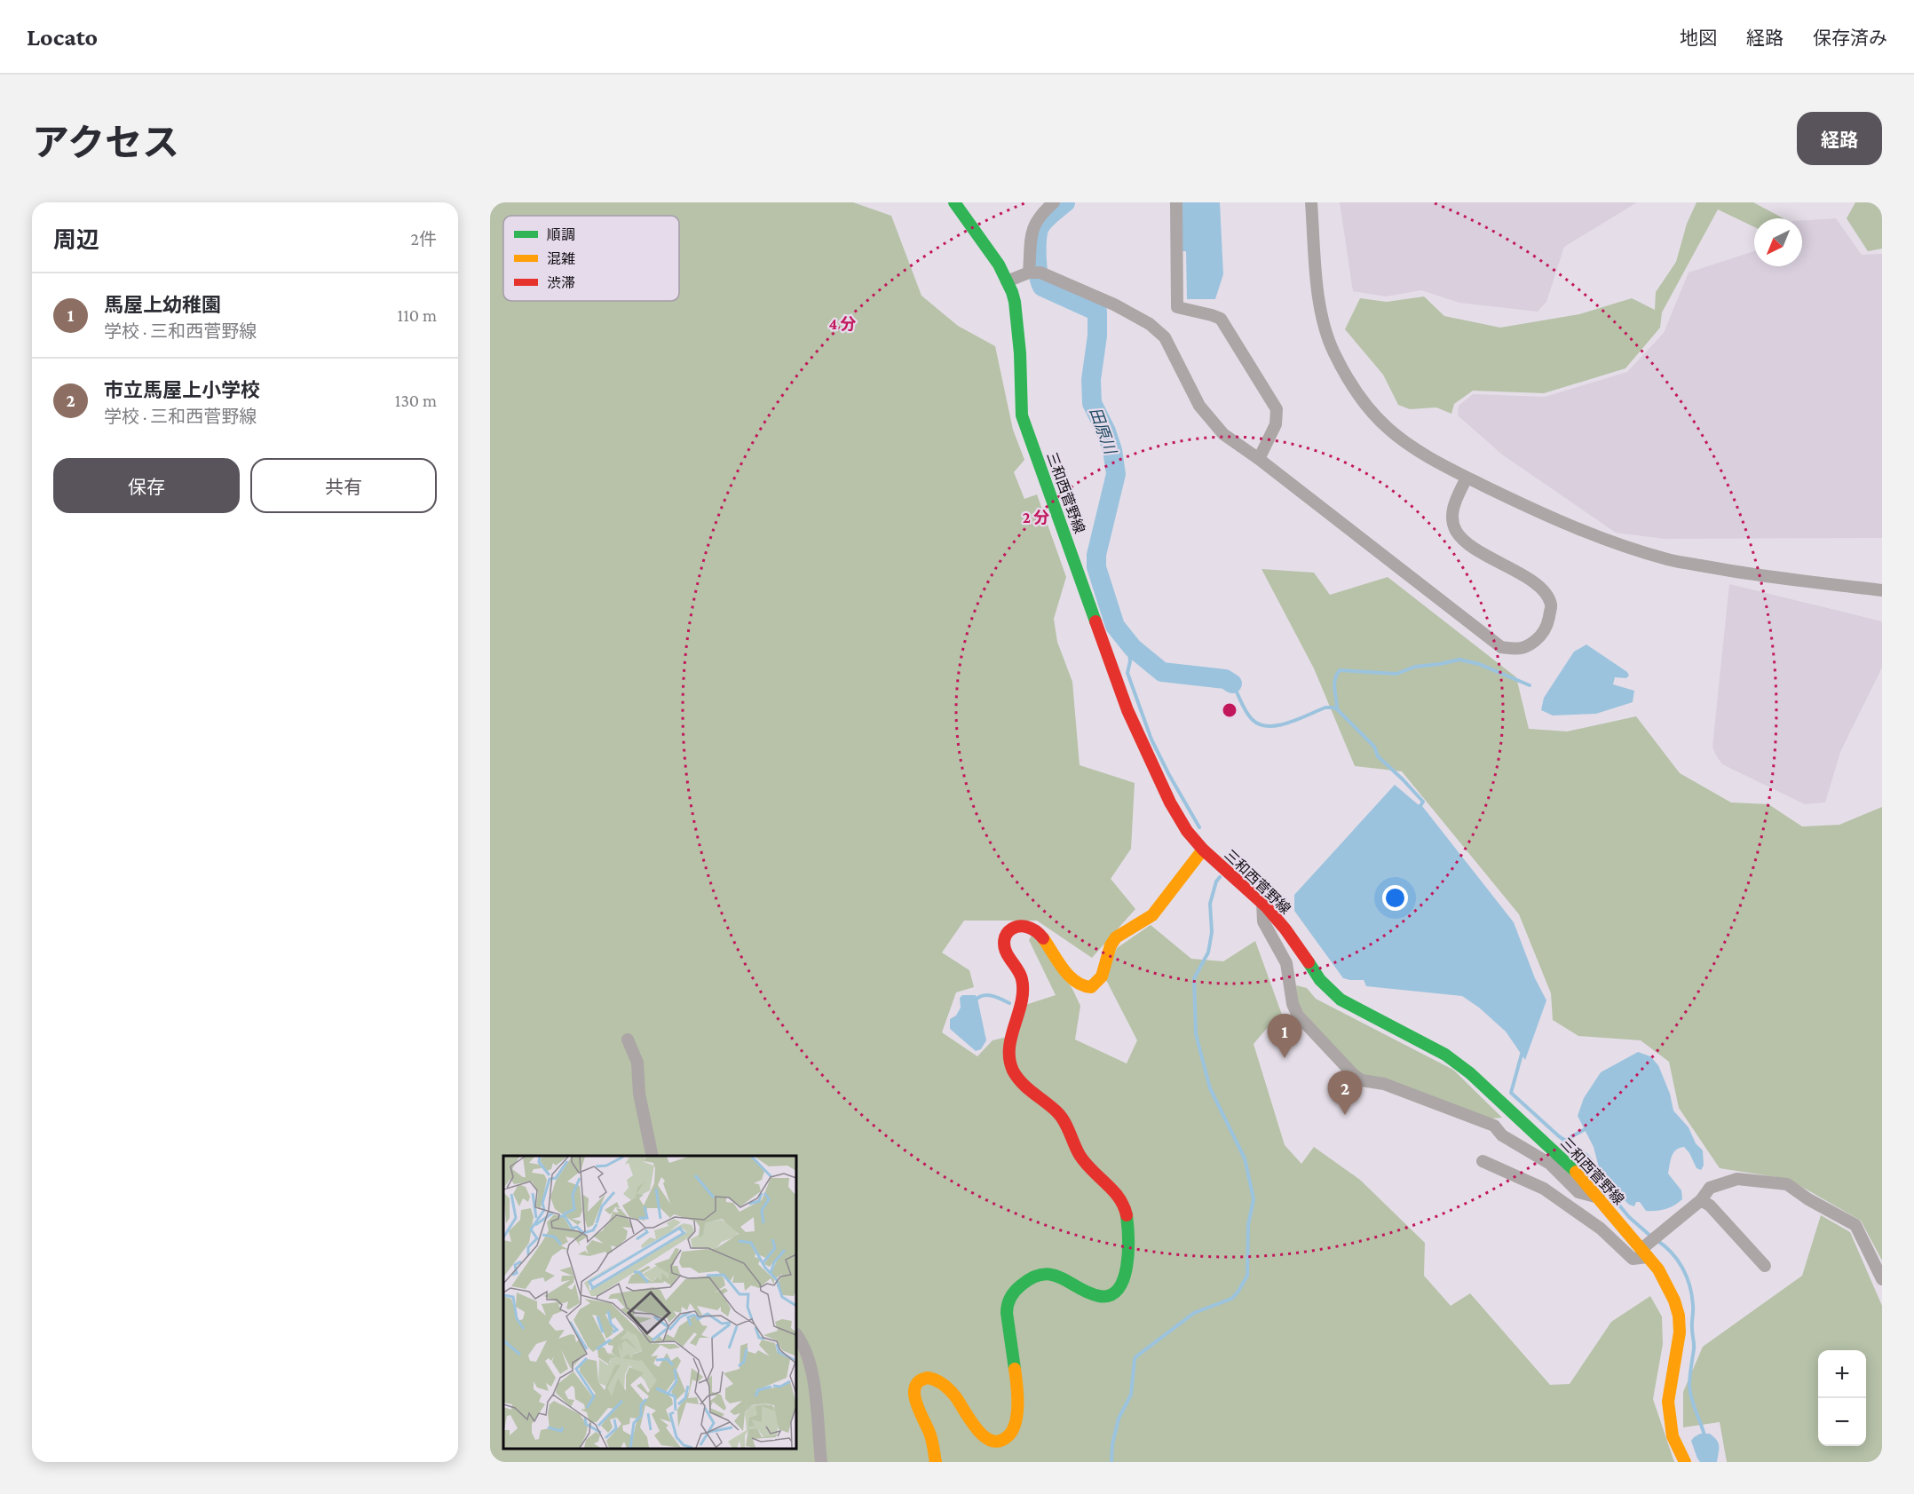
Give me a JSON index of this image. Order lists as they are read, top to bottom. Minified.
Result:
{"streets":{"main road":["三和西菅野線"]},"water":["田原川"],"legend":["順調","混雑","渋滞"],"north":"bottom left","page":{"header":"Locato","nav":["地図","経路","保存済み"],"title":"アクセス","buttons":["経路",["保存","共有"]],"heading":["周辺","2件"],"list":[{"mark":"1","name":"馬屋上幼稚園","note":"学校 · 三和西菅野線","value":"110 m"},{"mark":"2","name":"市立馬屋上小学校","note":"学校 · 三和西菅野線","value":"130 m"}],"pins":["1","2"],"map_buttons":["+","−"]},"rings":["4 分","2 分"]}
